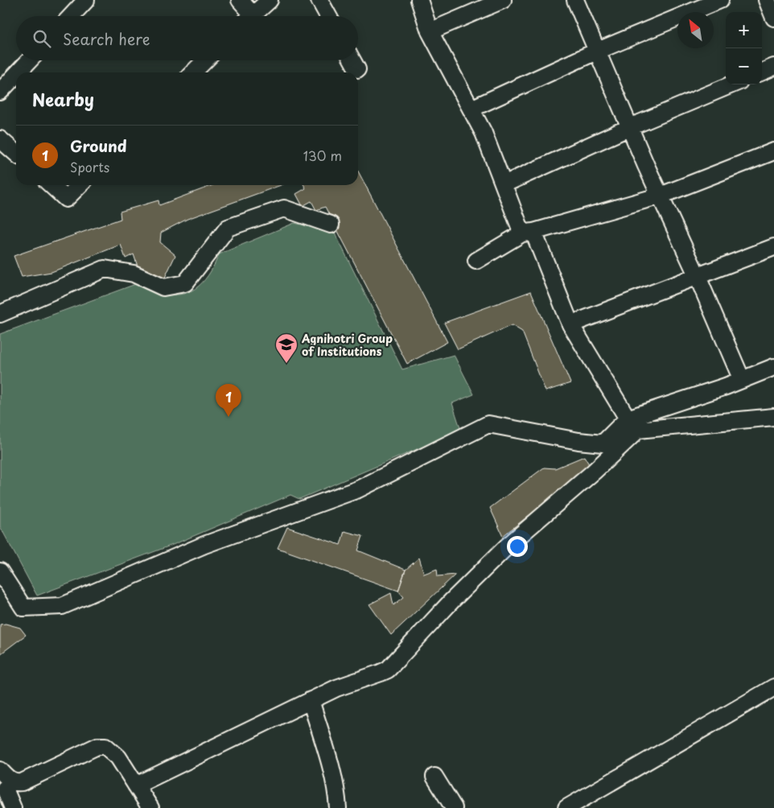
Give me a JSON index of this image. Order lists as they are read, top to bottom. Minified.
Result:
{"places":{"school or university":["Agnihotri Group of Institutions"]},"north":"top left","page":{"map_buttons":["+","−"],"search":"Search here","heading":"Nearby","list":[{"mark":"1","name":"Ground","note":"Sports","value":"130 m"}],"pins":"1"}}
